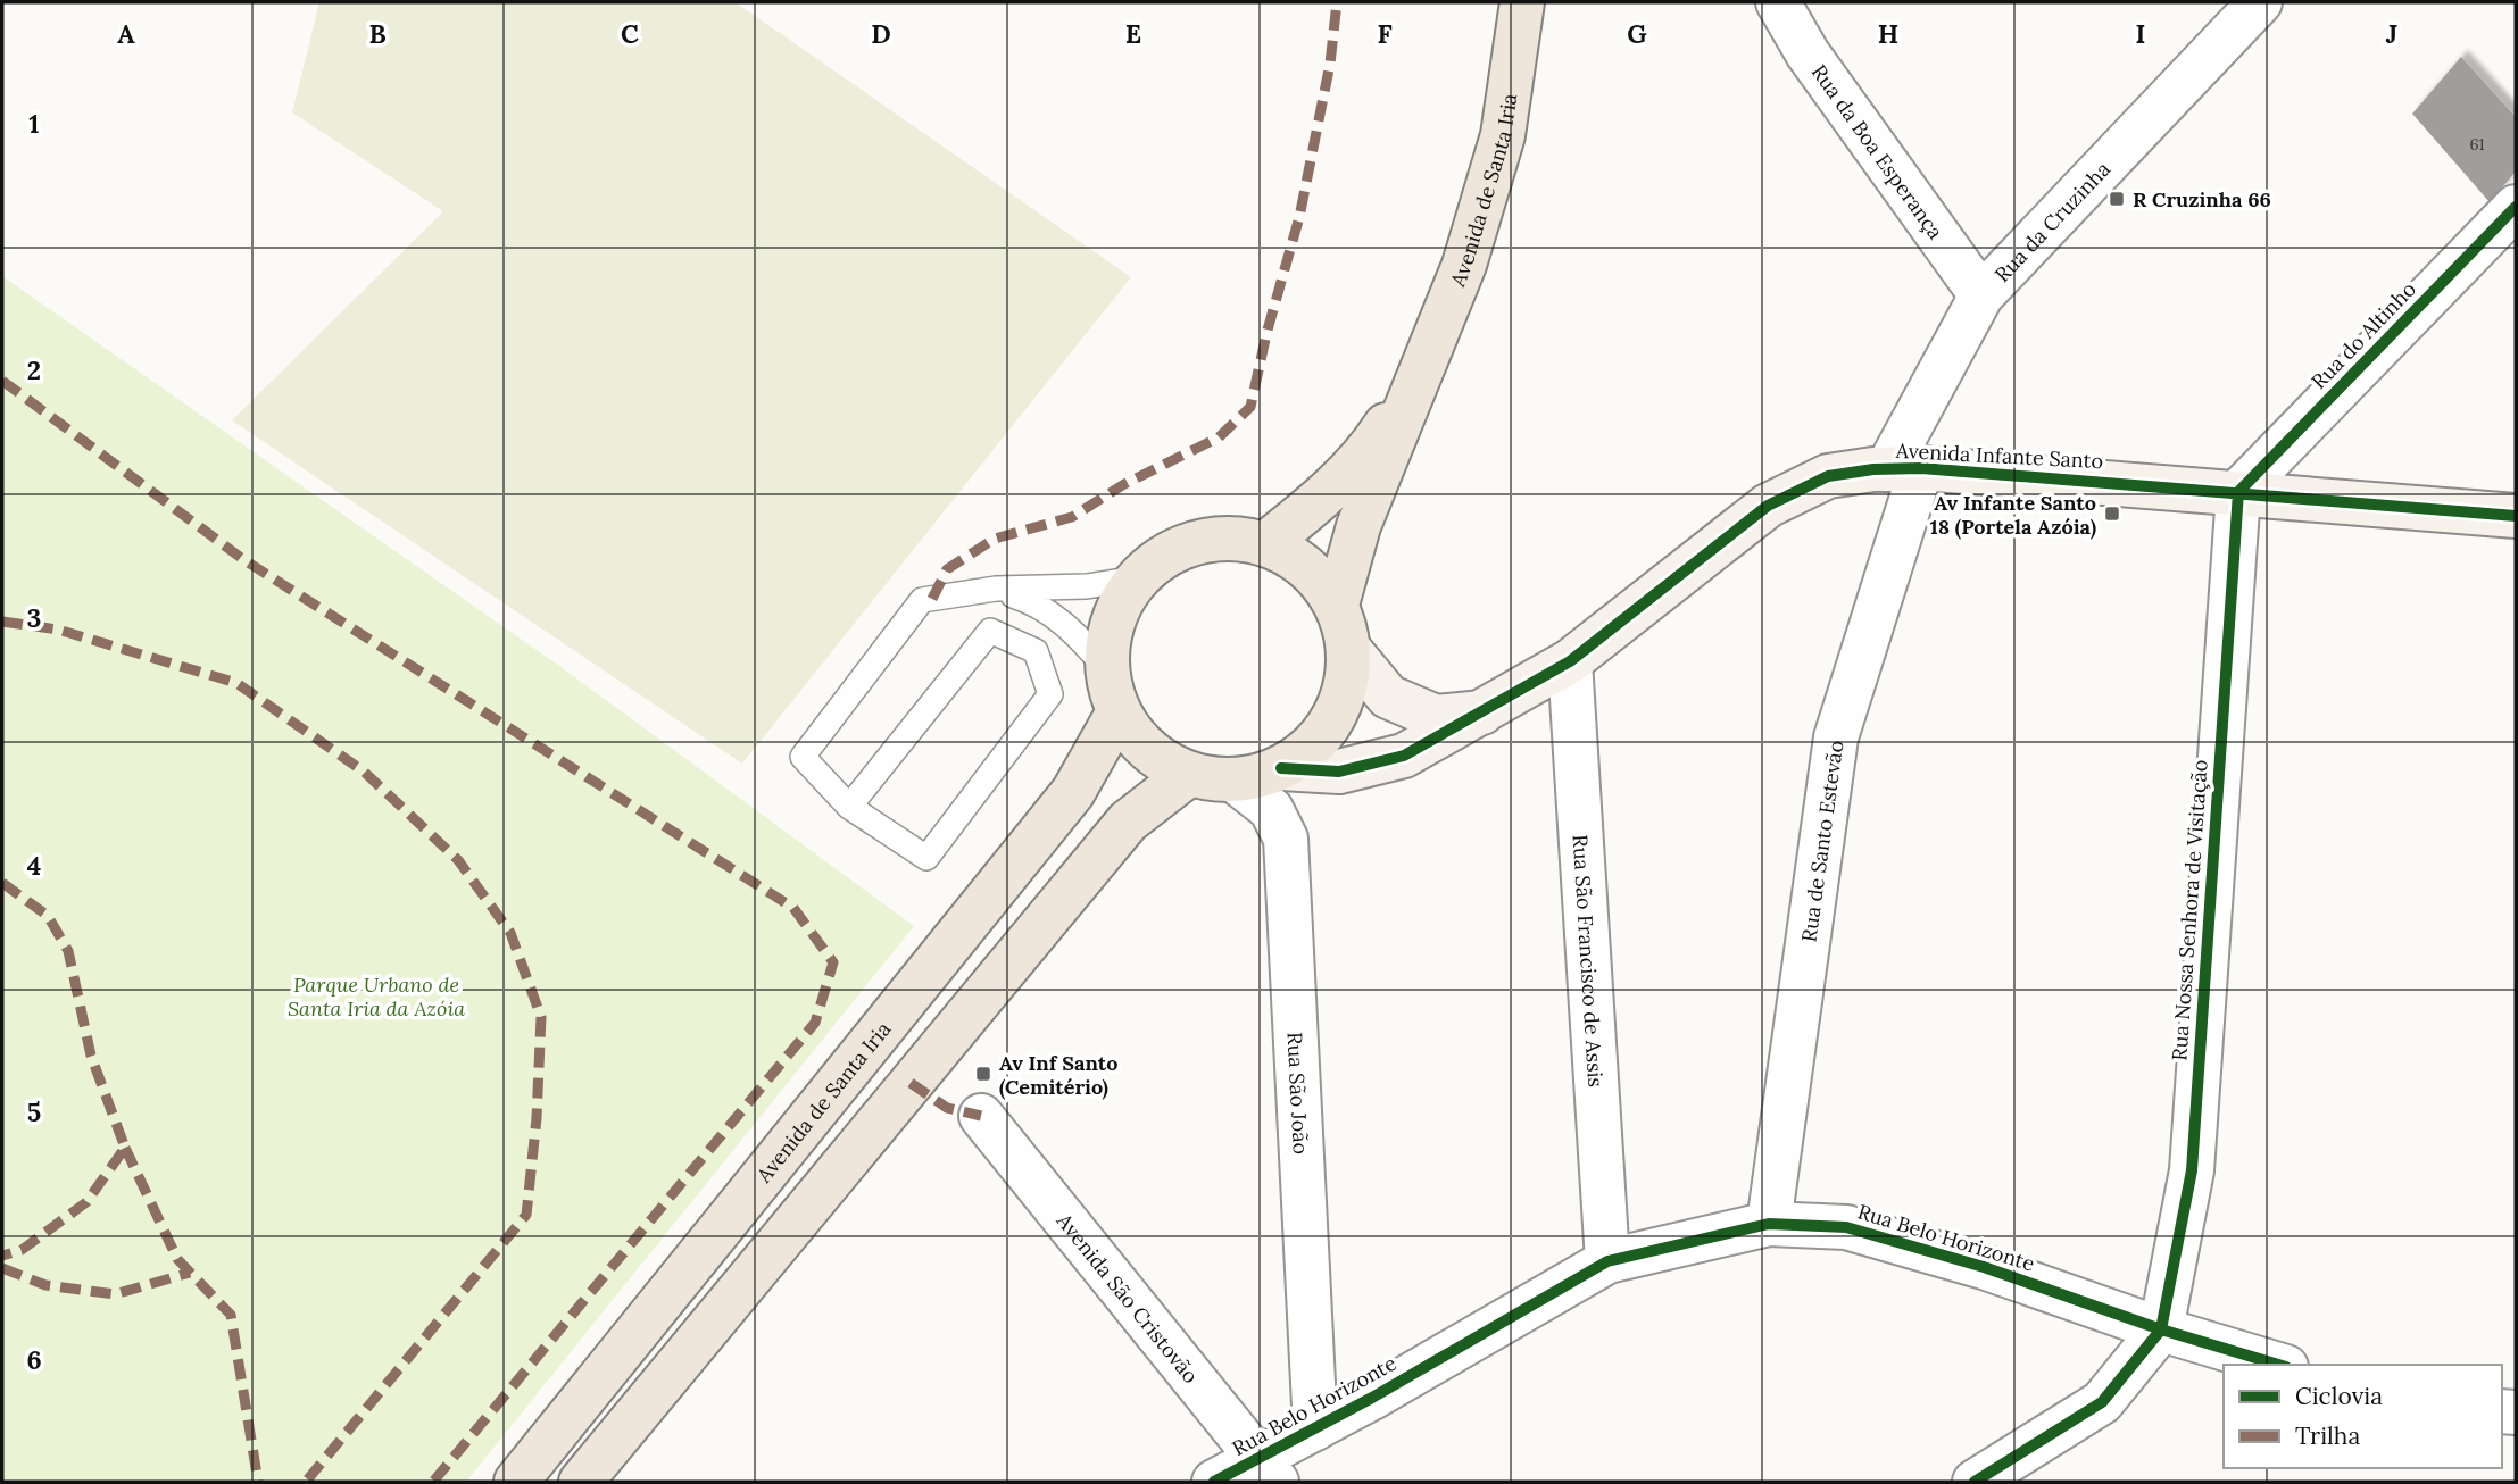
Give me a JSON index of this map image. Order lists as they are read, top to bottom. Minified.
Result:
{"streets":{"main road":["Avenida de Santa Iria"],"street":["Rua da Boa Esperança","Rua da Cruzinha","Rua do Altinho","Avenida Infante Santo","Rua de Santo Estevão","Rua Nossa Senhora de Visitação","Rua São Francisco de Assis","Rua São João","Rua Belo Horizonte","Avenida São Cristovão"]},"crossings":[["Rua da Boa Esperança","Rua da Cruzinha"],["Avenida de Santa Iria","Avenida Infante Santo"],["Avenida de Santa Iria","Rua São João"],["Rua da Cruzinha","Avenida Infante Santo"],["Rua da Cruzinha","Rua de Santo Estevão"],["Rua do Altinho","Avenida Infante Santo"],["Rua do Altinho","Rua Nossa Senhora de Visitação"],["Avenida Infante Santo","Rua de Santo Estevão"],["Avenida Infante Santo","Rua Nossa Senhora de Visitação"],["Avenida Infante Santo","Rua São Francisco de Assis"],["Avenida Infante Santo","Rua São João"],["Rua de Santo Estevão","Rua Belo Horizonte"],["Rua Nossa Senhora de Visitação","Rua Belo Horizonte"],["Rua São Francisco de Assis","Rua Belo Horizonte"],["Rua São João","Rua Belo Horizonte"],["Rua Belo Horizonte","Avenida São Cristovão"]],"parks":["Parque Urbano de Santa Iria da Azóia"],"places":{"transit":["R Cruzinha 66","Av Infante Santo 18 (Portela Azóia)","Av Inf Santo (Cemitério)"]},"house_numbers":["61"],"legend":["Ciclovia","Trilha"],"grid":{"columns":["A","B","C","D","E","F","G","H","I","J"],"rows":["1","2","3","4","5","6"]}}
